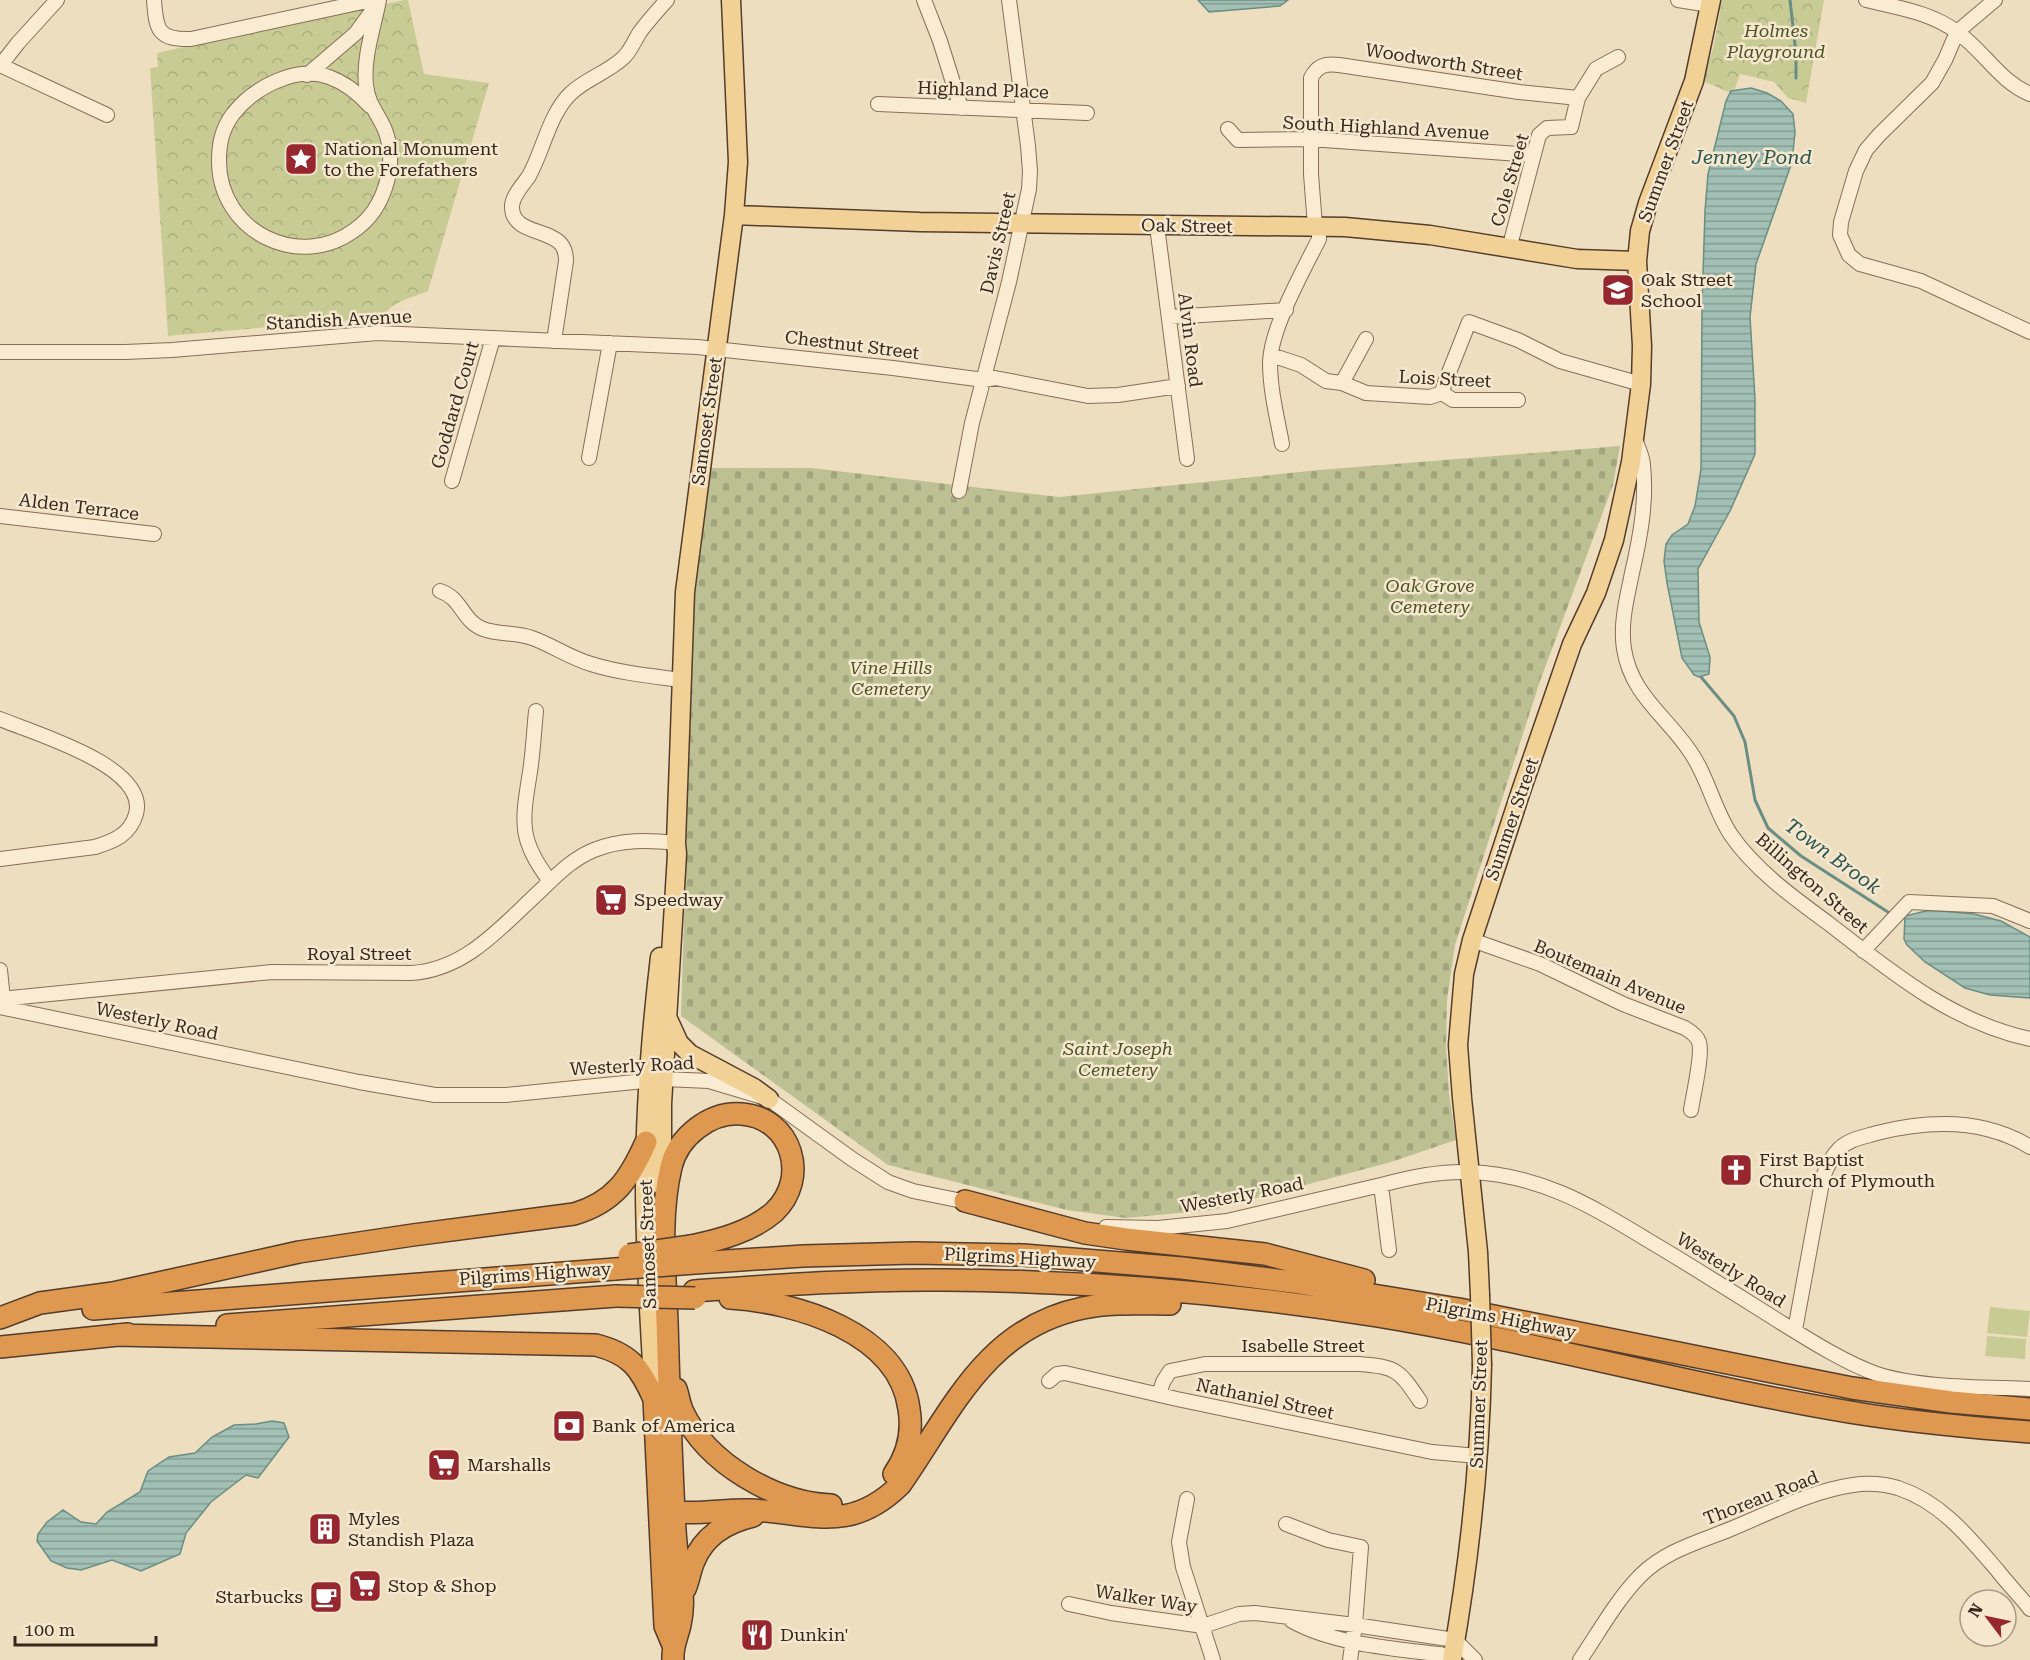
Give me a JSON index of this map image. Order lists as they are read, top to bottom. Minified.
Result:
{"streets":{"highway":["Samoset Street","Pilgrims Highway"],"main road":["Summer Street","Oak Street"],"street":["Woodworth Street","Highland Place","South Highland Avenue","Cole Street","Davis Street","Standish Avenue","Alvin Road","Chestnut Street","Lois Street","Goddard Court","Alden Terrace","Billington Street","Royal Street","Boutemain Avenue","Westerly Road","Isabelle Street","Nathaniel Street","Thoreau Road","Walker Way"]},"crossings":[["Woodworth Street","South Highland Avenue"],["Woodworth Street","Cole Street"],["Highland Place","Davis Street"],["South Highland Avenue","Cole Street"],["Summer Street","Oak Street"],["Summer Street","Billington Street"],["Summer Street","Boutemain Avenue"],["Summer Street","Westerly Road"],["Summer Street","Nathaniel Street"],["Summer Street","Walker Way"],["Cole Street","Oak Street"],["Oak Street","Davis Street"],["Oak Street","Alvin Road"],["Oak Street","Samoset Street"],["Davis Street","Chestnut Street"],["Standish Avenue","Chestnut Street"],["Standish Avenue","Goddard Court"],["Standish Avenue","Samoset Street"],["Alvin Road","Chestnut Street"],["Chestnut Street","Samoset Street"],["Samoset Street","Royal Street"],["Samoset Street","Westerly Road"],["Royal Street","Westerly Road"],["Isabelle Street","Nathaniel Street"]],"water":["Jenney Pond","Town Brook"],"parks":["Holmes Playground","Oak Grove Cemetery","Vine Hills Cemetery","Saint Joseph Cemetery"],"places":{"place":["National Monument to the Forefathers"],"school or university":["Oak Street School"],"supermarket":["Speedway","Marshalls","Stop & Shop"],"church":["First Baptist Church of Plymouth"],"bank":["Bank of America"],"building":["Myles Standish Plaza"],"cafe":["Starbucks"],"restaurant":["Dunkin'"]},"scale_bar":"100 m","north":"top left"}
